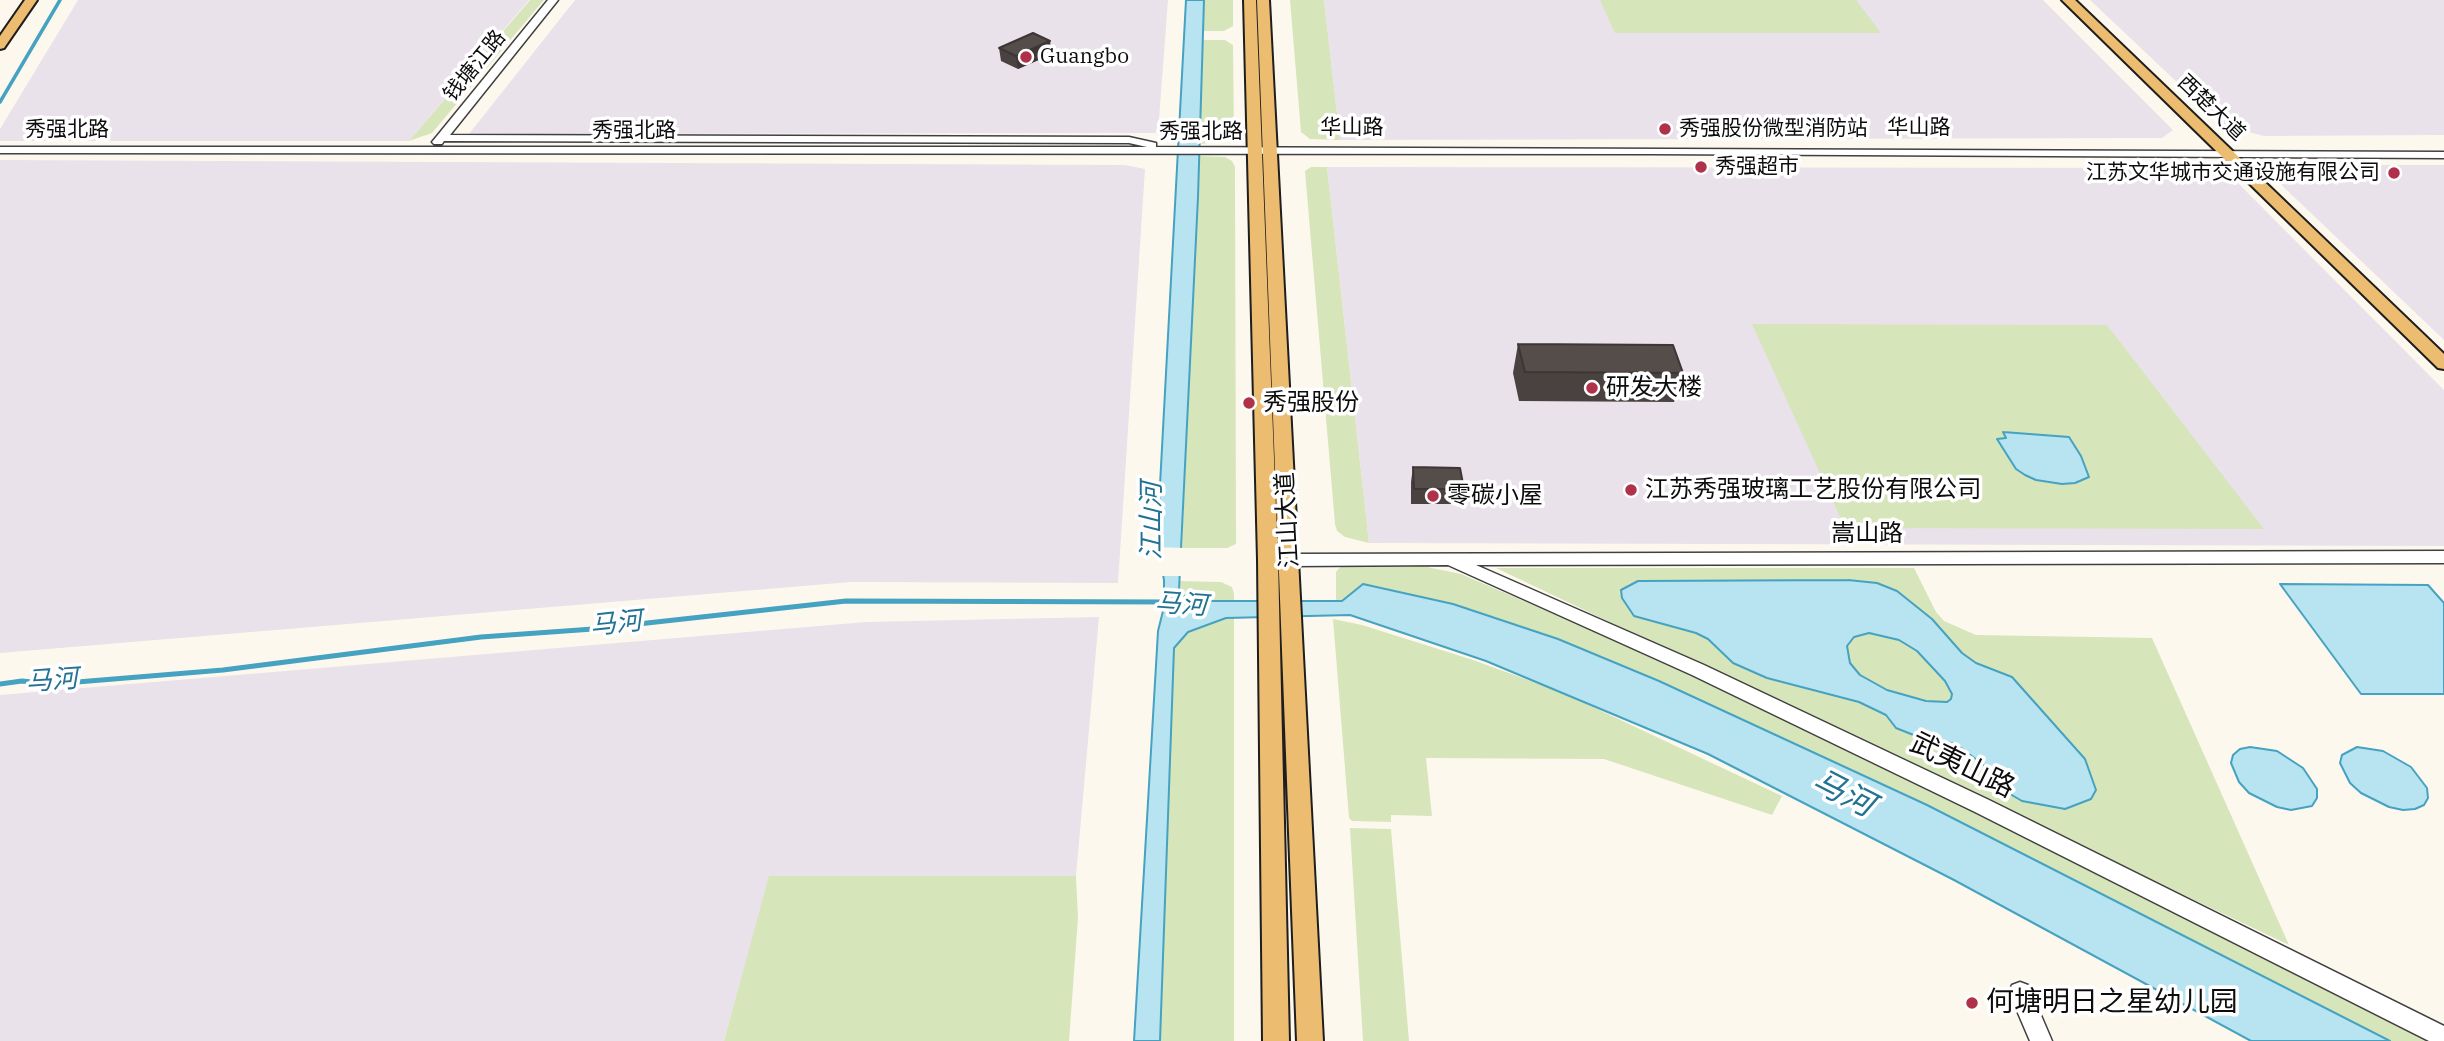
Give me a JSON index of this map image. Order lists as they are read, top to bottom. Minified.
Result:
{"streets":{"main road":["西楚大道","江山大道"],"street":["钱塘江路","华山路","秀强北路","嵩山路","武夷山路"]},"crossings":[["钱塘江路","秀强北路"],["西楚大道","华山路"],["华山路","秀强北路"],["华山路","江山大道"],["秀强北路","江山大道"],["江山大道","嵩山路"],["嵩山路","武夷山路"]],"water":["江山河","马河"],"places":["Guangbo","秀强股份微型消防站","秀强超市","江苏文华城市交通设施有限公司","研发大楼","秀强股份","江苏秀强玻璃工艺股份有限公司","零碳小屋","何塘明日之星幼儿园"]}
